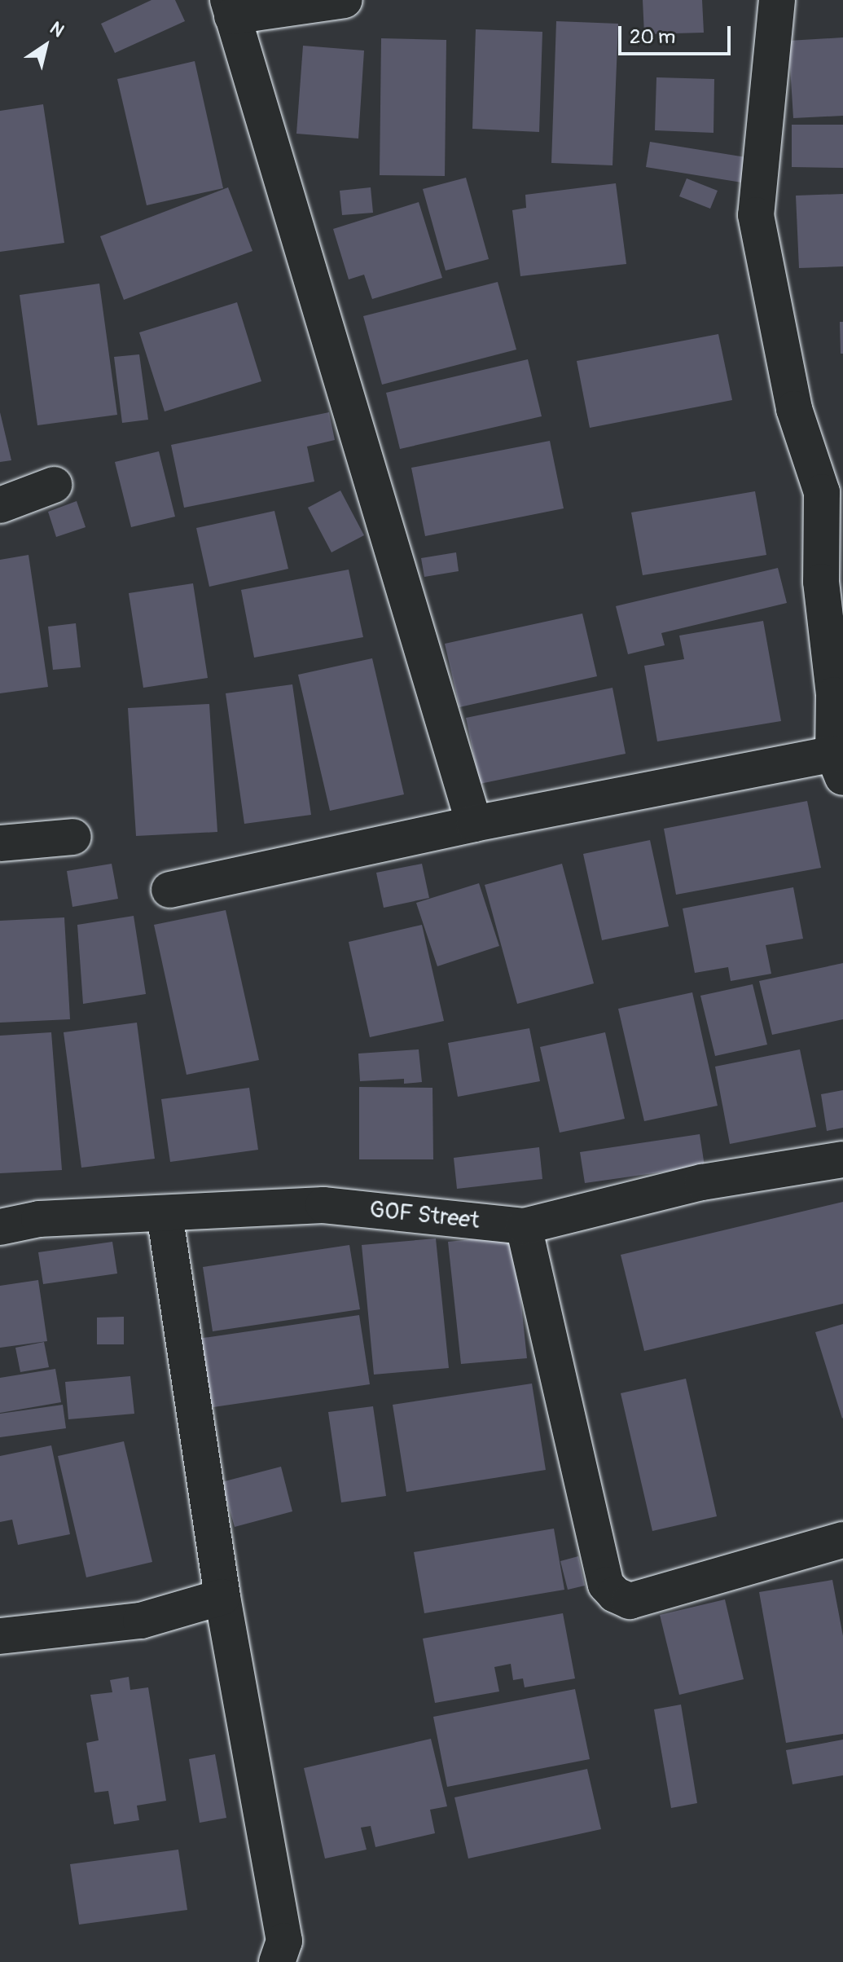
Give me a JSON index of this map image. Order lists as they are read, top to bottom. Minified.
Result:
{"streets":{"street":["GOF Street"]},"scale_bar":"20 m","north":"top right"}
